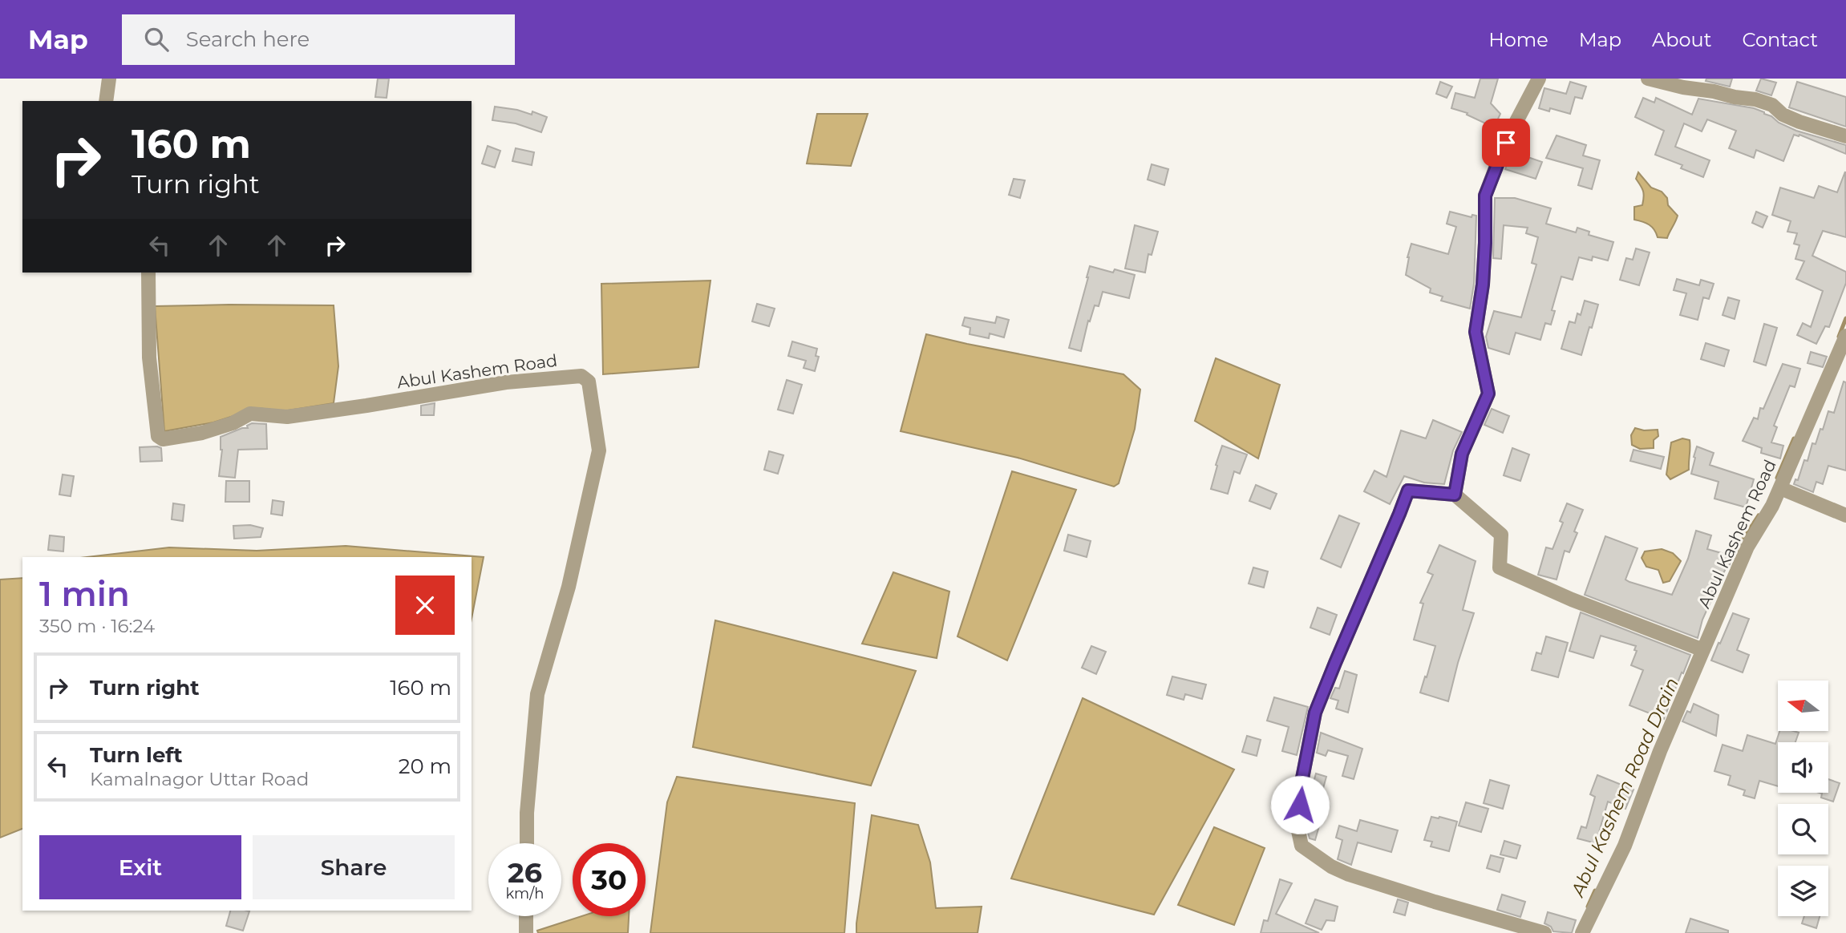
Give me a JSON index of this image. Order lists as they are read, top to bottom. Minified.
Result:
{"streets":{"street":["Abul Kashem Road"]},"water":["Abul Kashem Road Drain"],"north":"left","page":{"header":"Map","search":"Search here","nav":["Home","Map","About","Contact"],"turn":["160 m","Turn right"],"heading":["1 min","350 m · 16:24"],"list":[{"name":"Turn right","value":"160 m"},{"name":"Turn left","note":"Kamalnagor Uttar Road","value":"20 m"}],"buttons":["Exit","Share"],"speed":"26 km/h","limit":"30"}}
